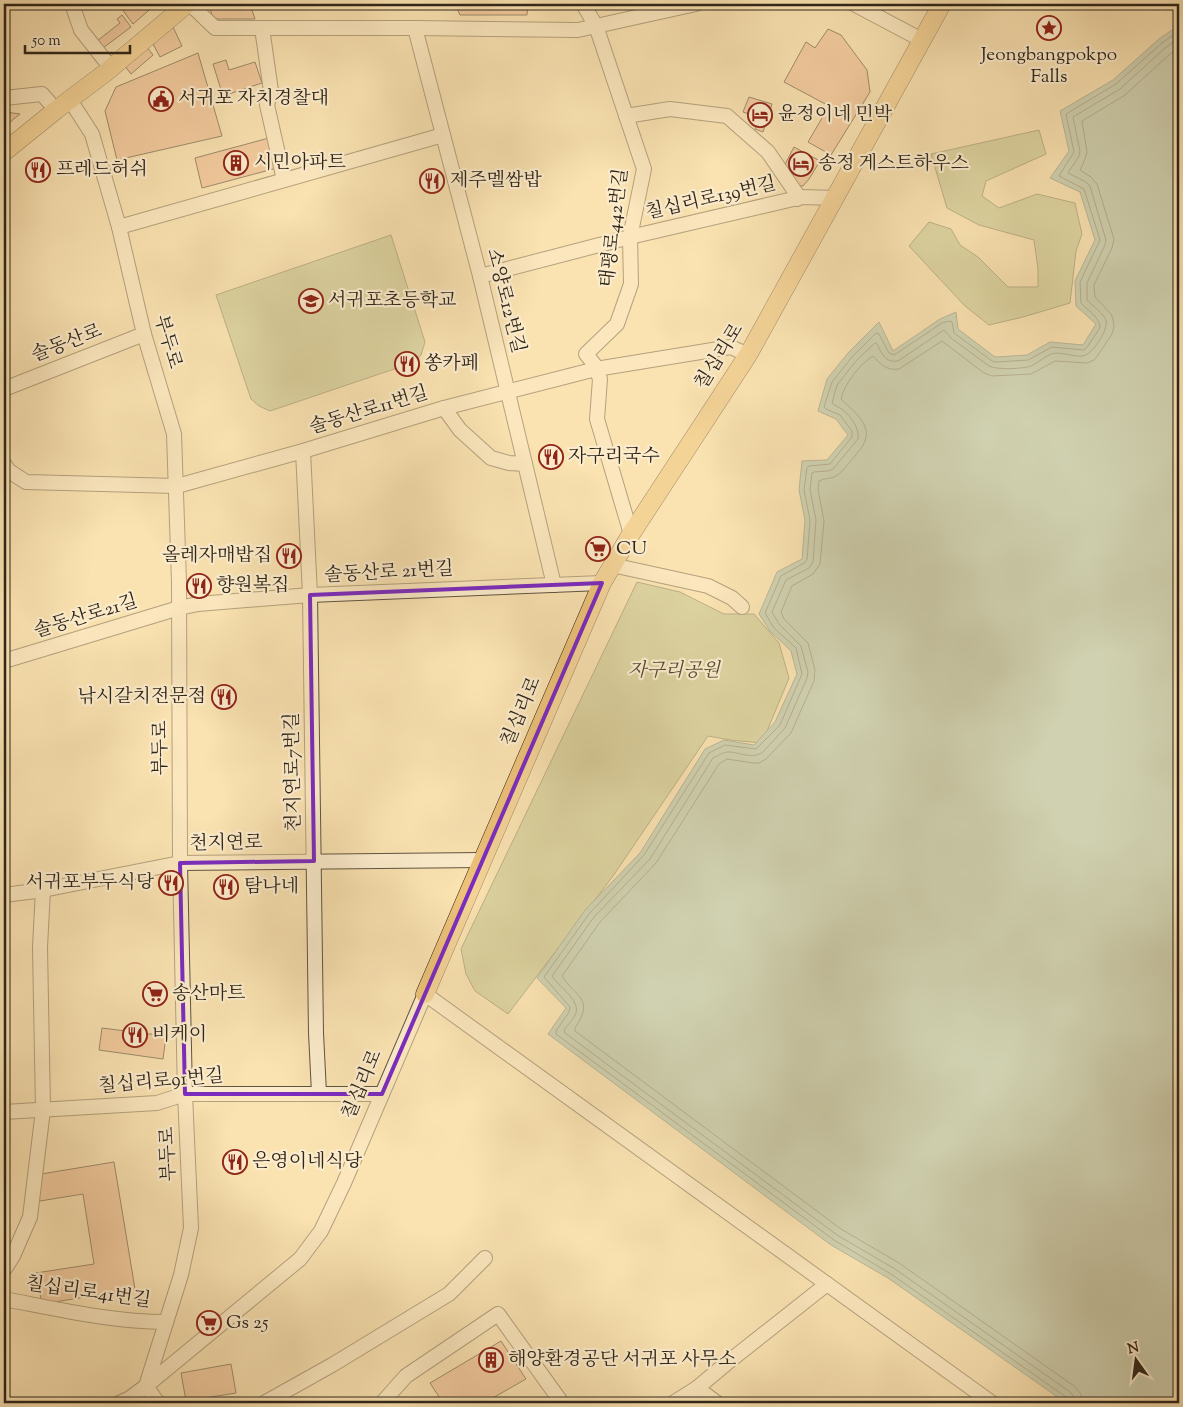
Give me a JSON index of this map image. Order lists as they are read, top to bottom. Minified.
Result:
{"streets":{"main road":["칠십리로"],"street":["칠십리로139번길","태평로442번길","소양로12번길","부두로","솔동산로","솔동산로11번길","솔동산로 21번길","솔동산로21길","천지연로7번길","천지연로","칠십리로91번길","칠십리로41번길"]},"crossings":[["칠십리로139번길","태평로442번길"],["칠십리로139번길","소양로12번길"],["칠십리로139번길","칠십리로"],["태평로442번길","칠십리로"],["태평로442번길","솔동산로11번길"],["소양로12번길","솔동산로11번길"],["소양로12번길","솔동산로 21번길"],["부두로","솔동산로"],["부두로","칠십리로"],["부두로","솔동산로11번길"],["부두로","솔동산로 21번길"],["부두로","솔동산로21길"],["부두로","천지연로"],["부두로","칠십리로91번길"],["부두로","칠십리로41번길"],["칠십리로","솔동산로11번길"],["칠십리로","솔동산로 21번길"],["칠십리로","천지연로"],["칠십리로","칠십리로91번길"],["솔동산로11번길","천지연로7번길"],["솔동산로 21번길","솔동산로21길"],["솔동산로 21번길","천지연로7번길"],["천지연로7번길","천지연로"],["천지연로7번길","칠십리로91번길"]],"parks":["자구리공원"],"places":{"place":["Jeongbangpokpo Falls"],"public building":["서귀포 자치경찰대"],"hotel":["윤정이네 민박","송정 게스트하우스"],"building":["시민아파트","해양환경공단 서귀포 사무소"],"restaurant":["프레드허쉬","제주멜쌈밥","쏭카페","자구리국수","올레자매밥집","향원복집","낚시갈치전문점","서귀포부두식당","탐나네","비케이","은영이네식당"],"school or university":["서귀포초등학교"],"supermarket":["CU","송산마트","Gs 25"]},"scale_bar":"50 m","north":"top"}
